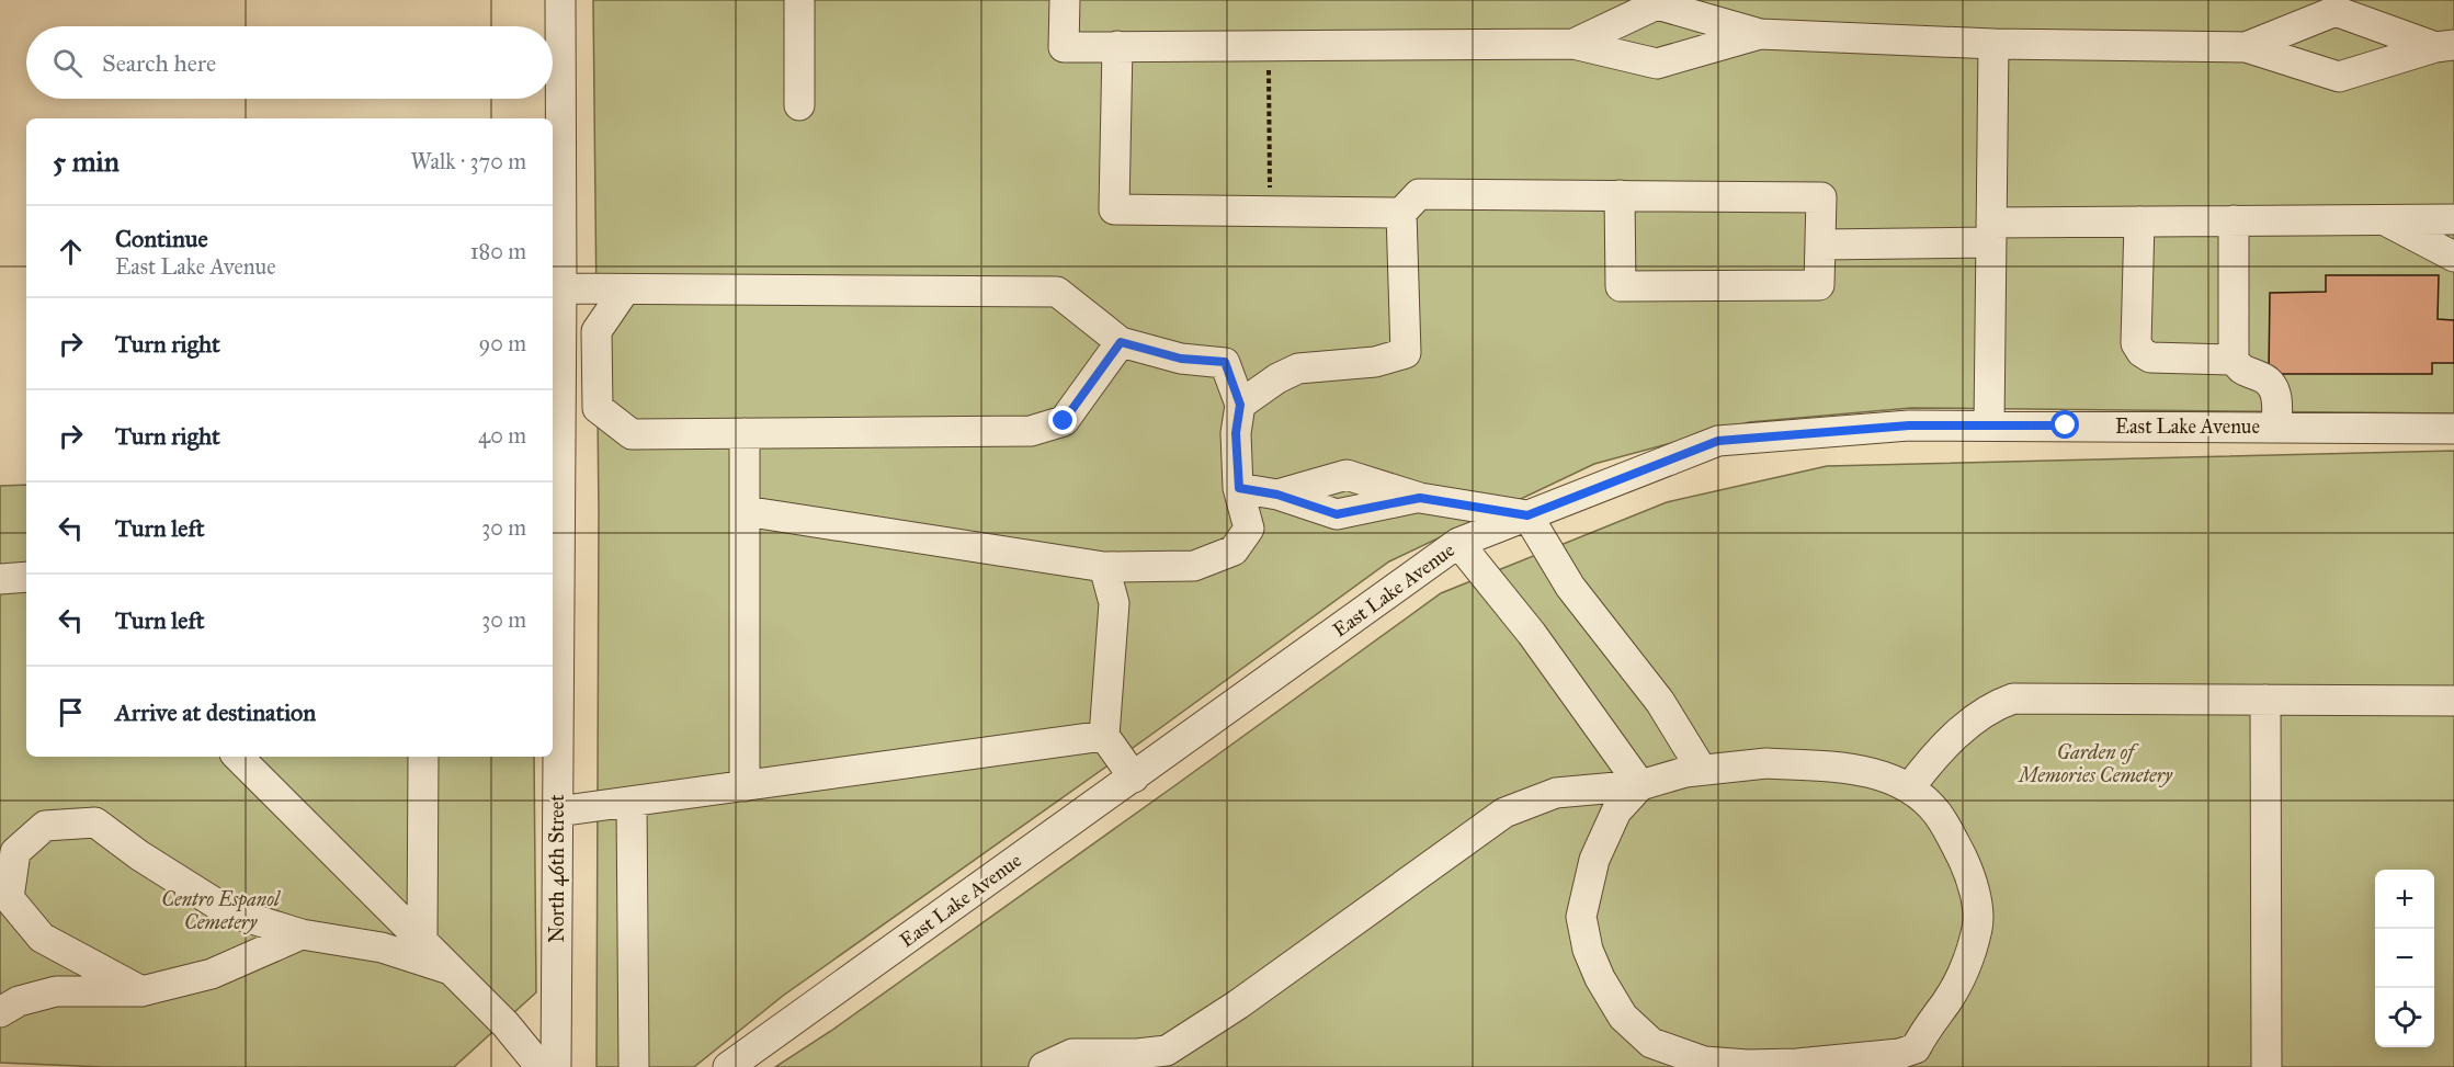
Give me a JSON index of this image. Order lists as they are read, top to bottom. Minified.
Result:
{"streets":{"street":["East Lake Avenue","North 46th Street"]},"parks":["Garden of Memories Cemetery","Centro Espanol Cemetery"],"page":{"search":"Search here","heading":["5 min","Walk · 370 m"],"list":[["Continue","East Lake Avenue","180 m"],["Turn right","90 m"],["Turn right","40 m"],["Turn left","30 m"],["Turn left","30 m"],"Arrive at destination"],"map_buttons":["+","−"]}}
